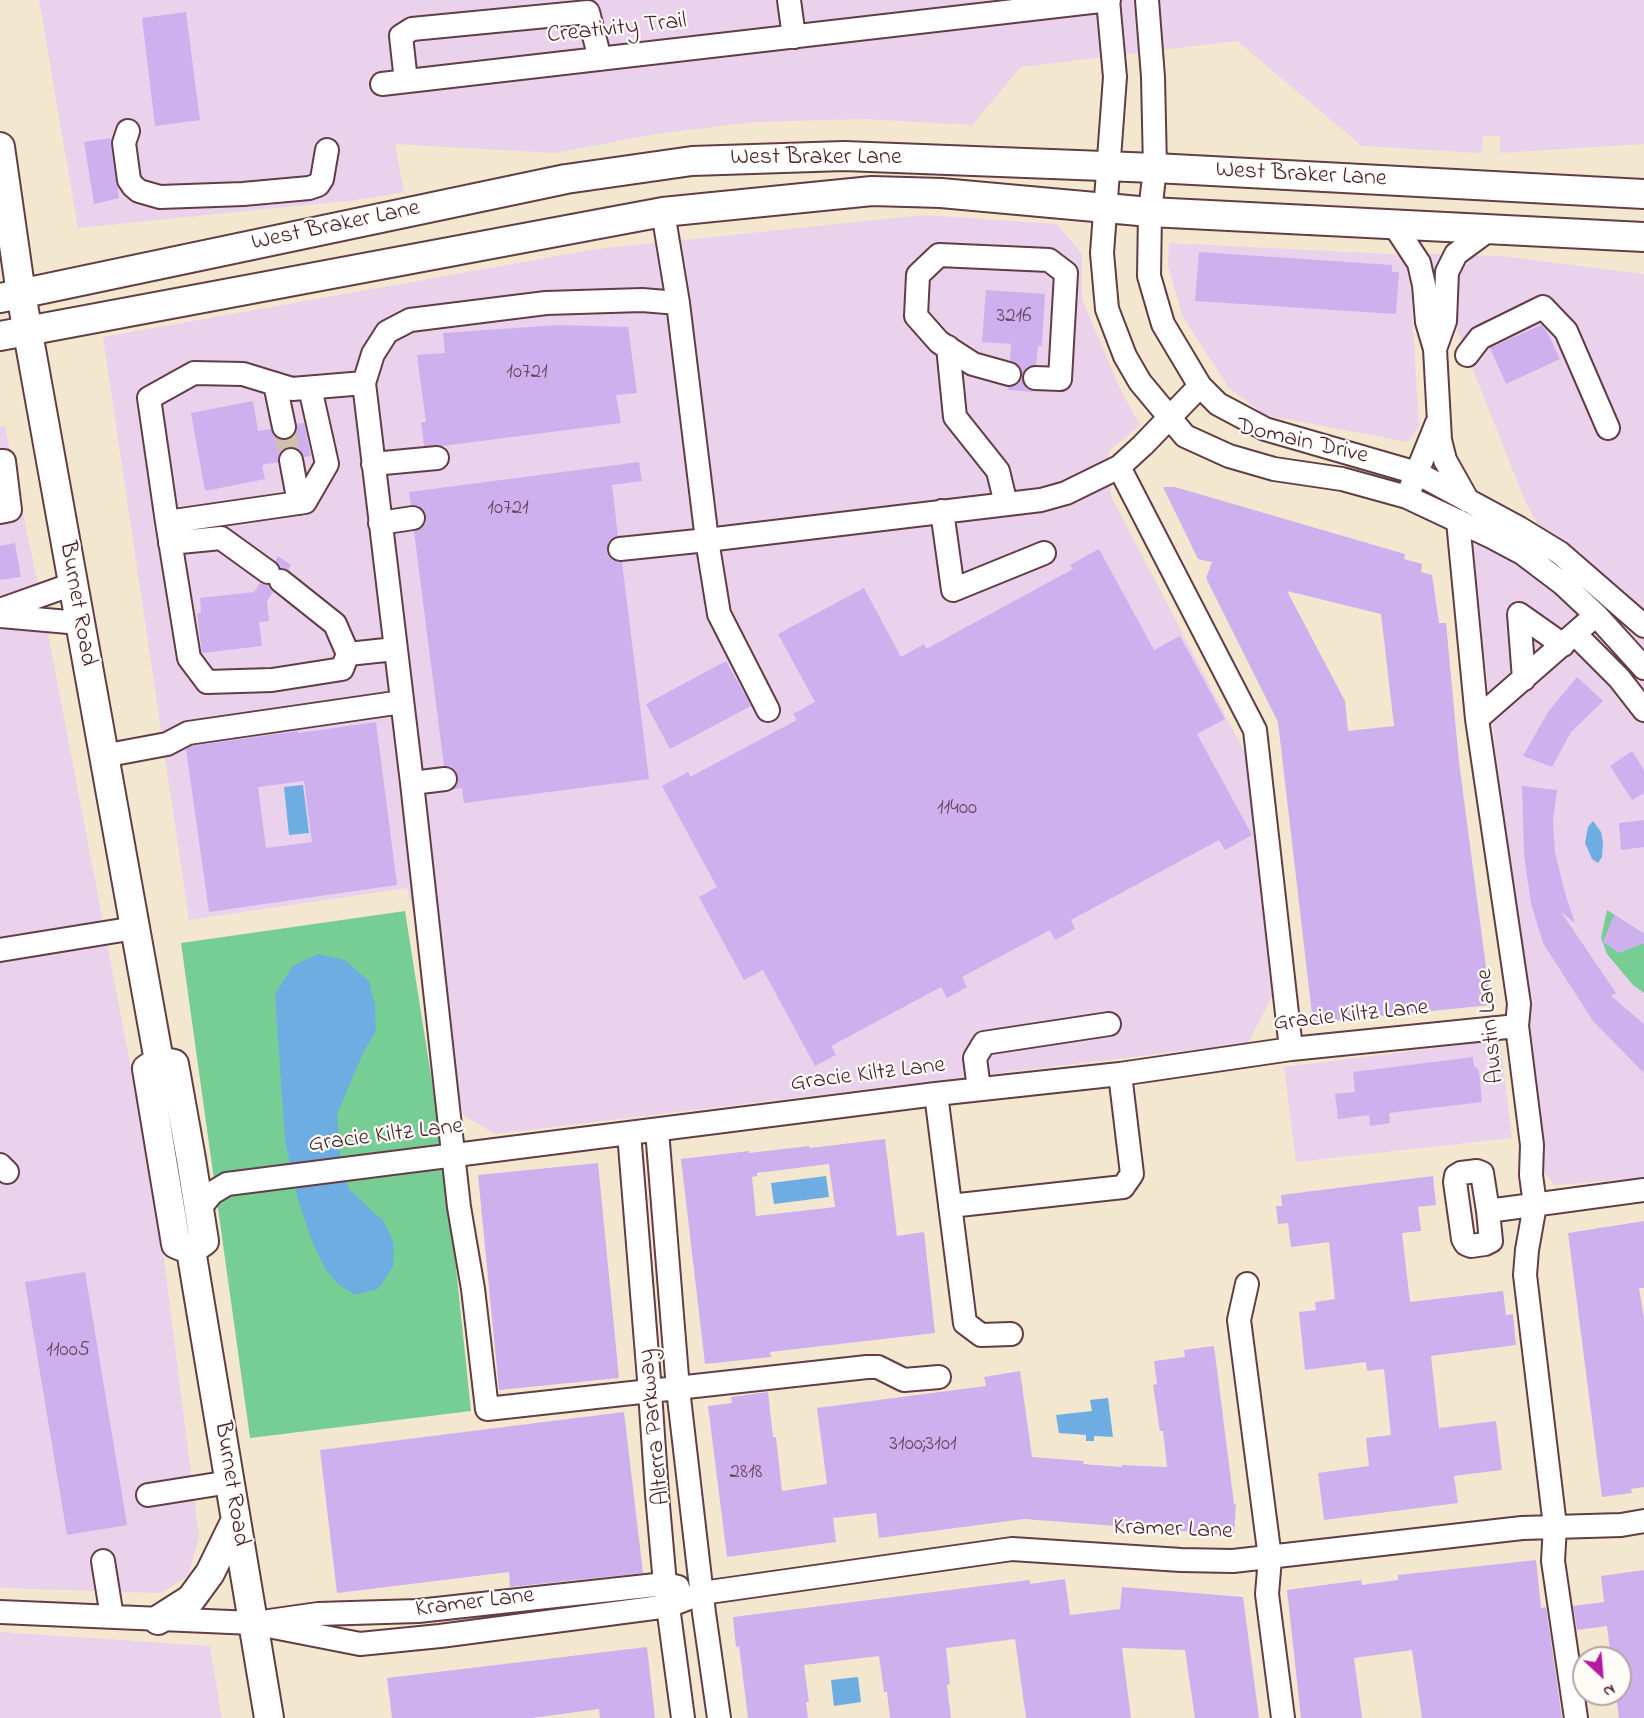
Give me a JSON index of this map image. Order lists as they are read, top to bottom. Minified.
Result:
{"streets":{"main road":["West Braker Lane","Burnet Road"],"street":["Creativity Trail","Domain Drive","Gracie Kiltz Lane","Austin Lane","Alterra Parkway","Kramer Lane"]},"crossings":[["Creativity Trail","Domain Drive"],["West Braker Lane","Domain Drive"],["West Braker Lane","Burnet Road"],["Domain Drive","Austin Lane"],["Burnet Road","Kramer Lane"],["Gracie Kiltz Lane","Austin Lane"],["Gracie Kiltz Lane","Alterra Parkway"],["Austin Lane","Kramer Lane"],["Alterra Parkway","Kramer Lane"]],"house_numbers":["3216","10721","10721","11400","11005","3100;3101","2818"],"north":"bottom right"}
